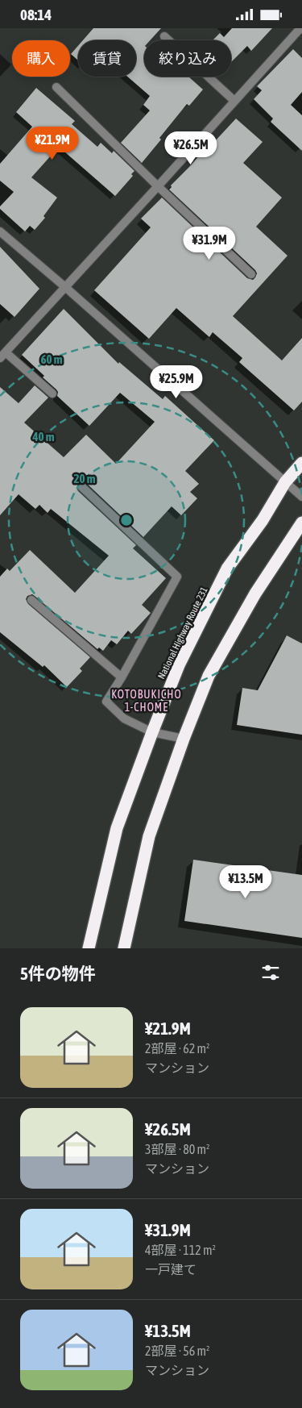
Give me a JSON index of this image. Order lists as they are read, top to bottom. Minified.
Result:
{"streets":{"highway":["National Highway Route 231"]},"districts":["KOTOBUKICHO 1-CHOME"],"page":{"status":"08:14","chip":["購入","賃貸","絞り込み"],"price":["¥21.9M","¥26.5M","¥31.9M","¥25.9M","¥13.5M"],"heading":"5件の物件","list":[{"name":"¥21.9M","note":"2部屋 · 62 m² · マンション"},{"name":"¥26.5M","note":"3部屋 · 80 m² · マンション"},{"name":"¥31.9M","note":"4部屋 · 112 m² · 一戸建て"},{"name":"¥13.5M","note":"2部屋 · 56 m² · マンション"}]},"rings":["60 m","40 m","20 m"]}
